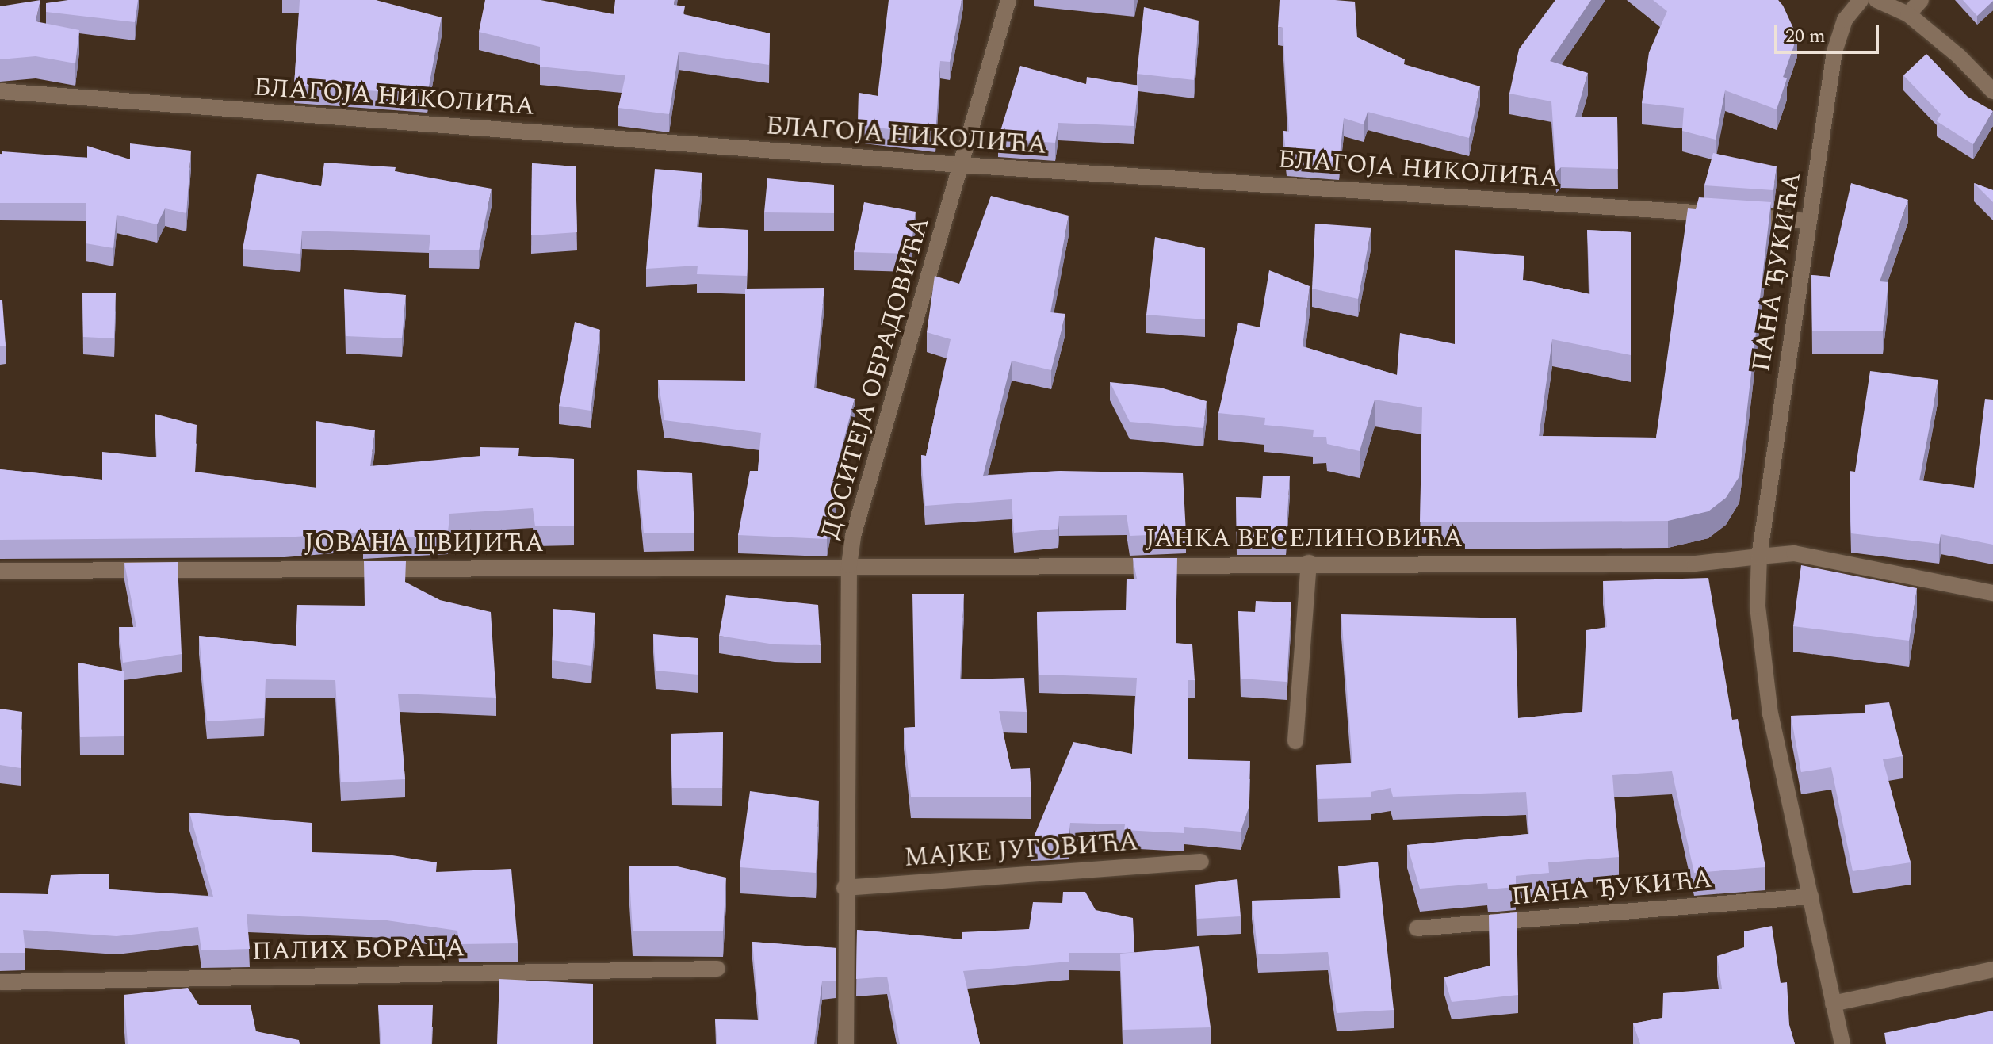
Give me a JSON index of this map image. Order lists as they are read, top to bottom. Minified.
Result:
{"streets":{"street":["БЛАГОЈА НИКОЛИЋА","ПАНА ЂУКИЋА","ДОСИТЕЈА ОБРАДОВИЋА","ЈАНКА ВЕСЕЛИНОВИЋА","ЈОВАНА ЦВИЈИЋА","МАЈКЕ ЈУГОВИЋА","ПАЛИХ БОРАЦА"]},"crossings":[["БЛАГОЈА НИКОЛИЋА","ПАНА ЂУКИЋА"],["БЛАГОЈА НИКОЛИЋА","ДОСИТЕЈА ОБРАДОВИЋА"],["ПАНА ЂУКИЋА","ЈАНКА ВЕСЕЛИНОВИЋА"],["ДОСИТЕЈА ОБРАДОВИЋА","ЈАНКА ВЕСЕЛИНОВИЋА"],["ДОСИТЕЈА ОБРАДОВИЋА","ЈОВАНА ЦВИЈИЋА"],["ДОСИТЕЈА ОБРАДОВИЋА","МАЈКЕ ЈУГОВИЋА"],["ЈАНКА ВЕСЕЛИНОВИЋА","ЈОВАНА ЦВИЈИЋА"]],"scale_bar":"20 m"}
